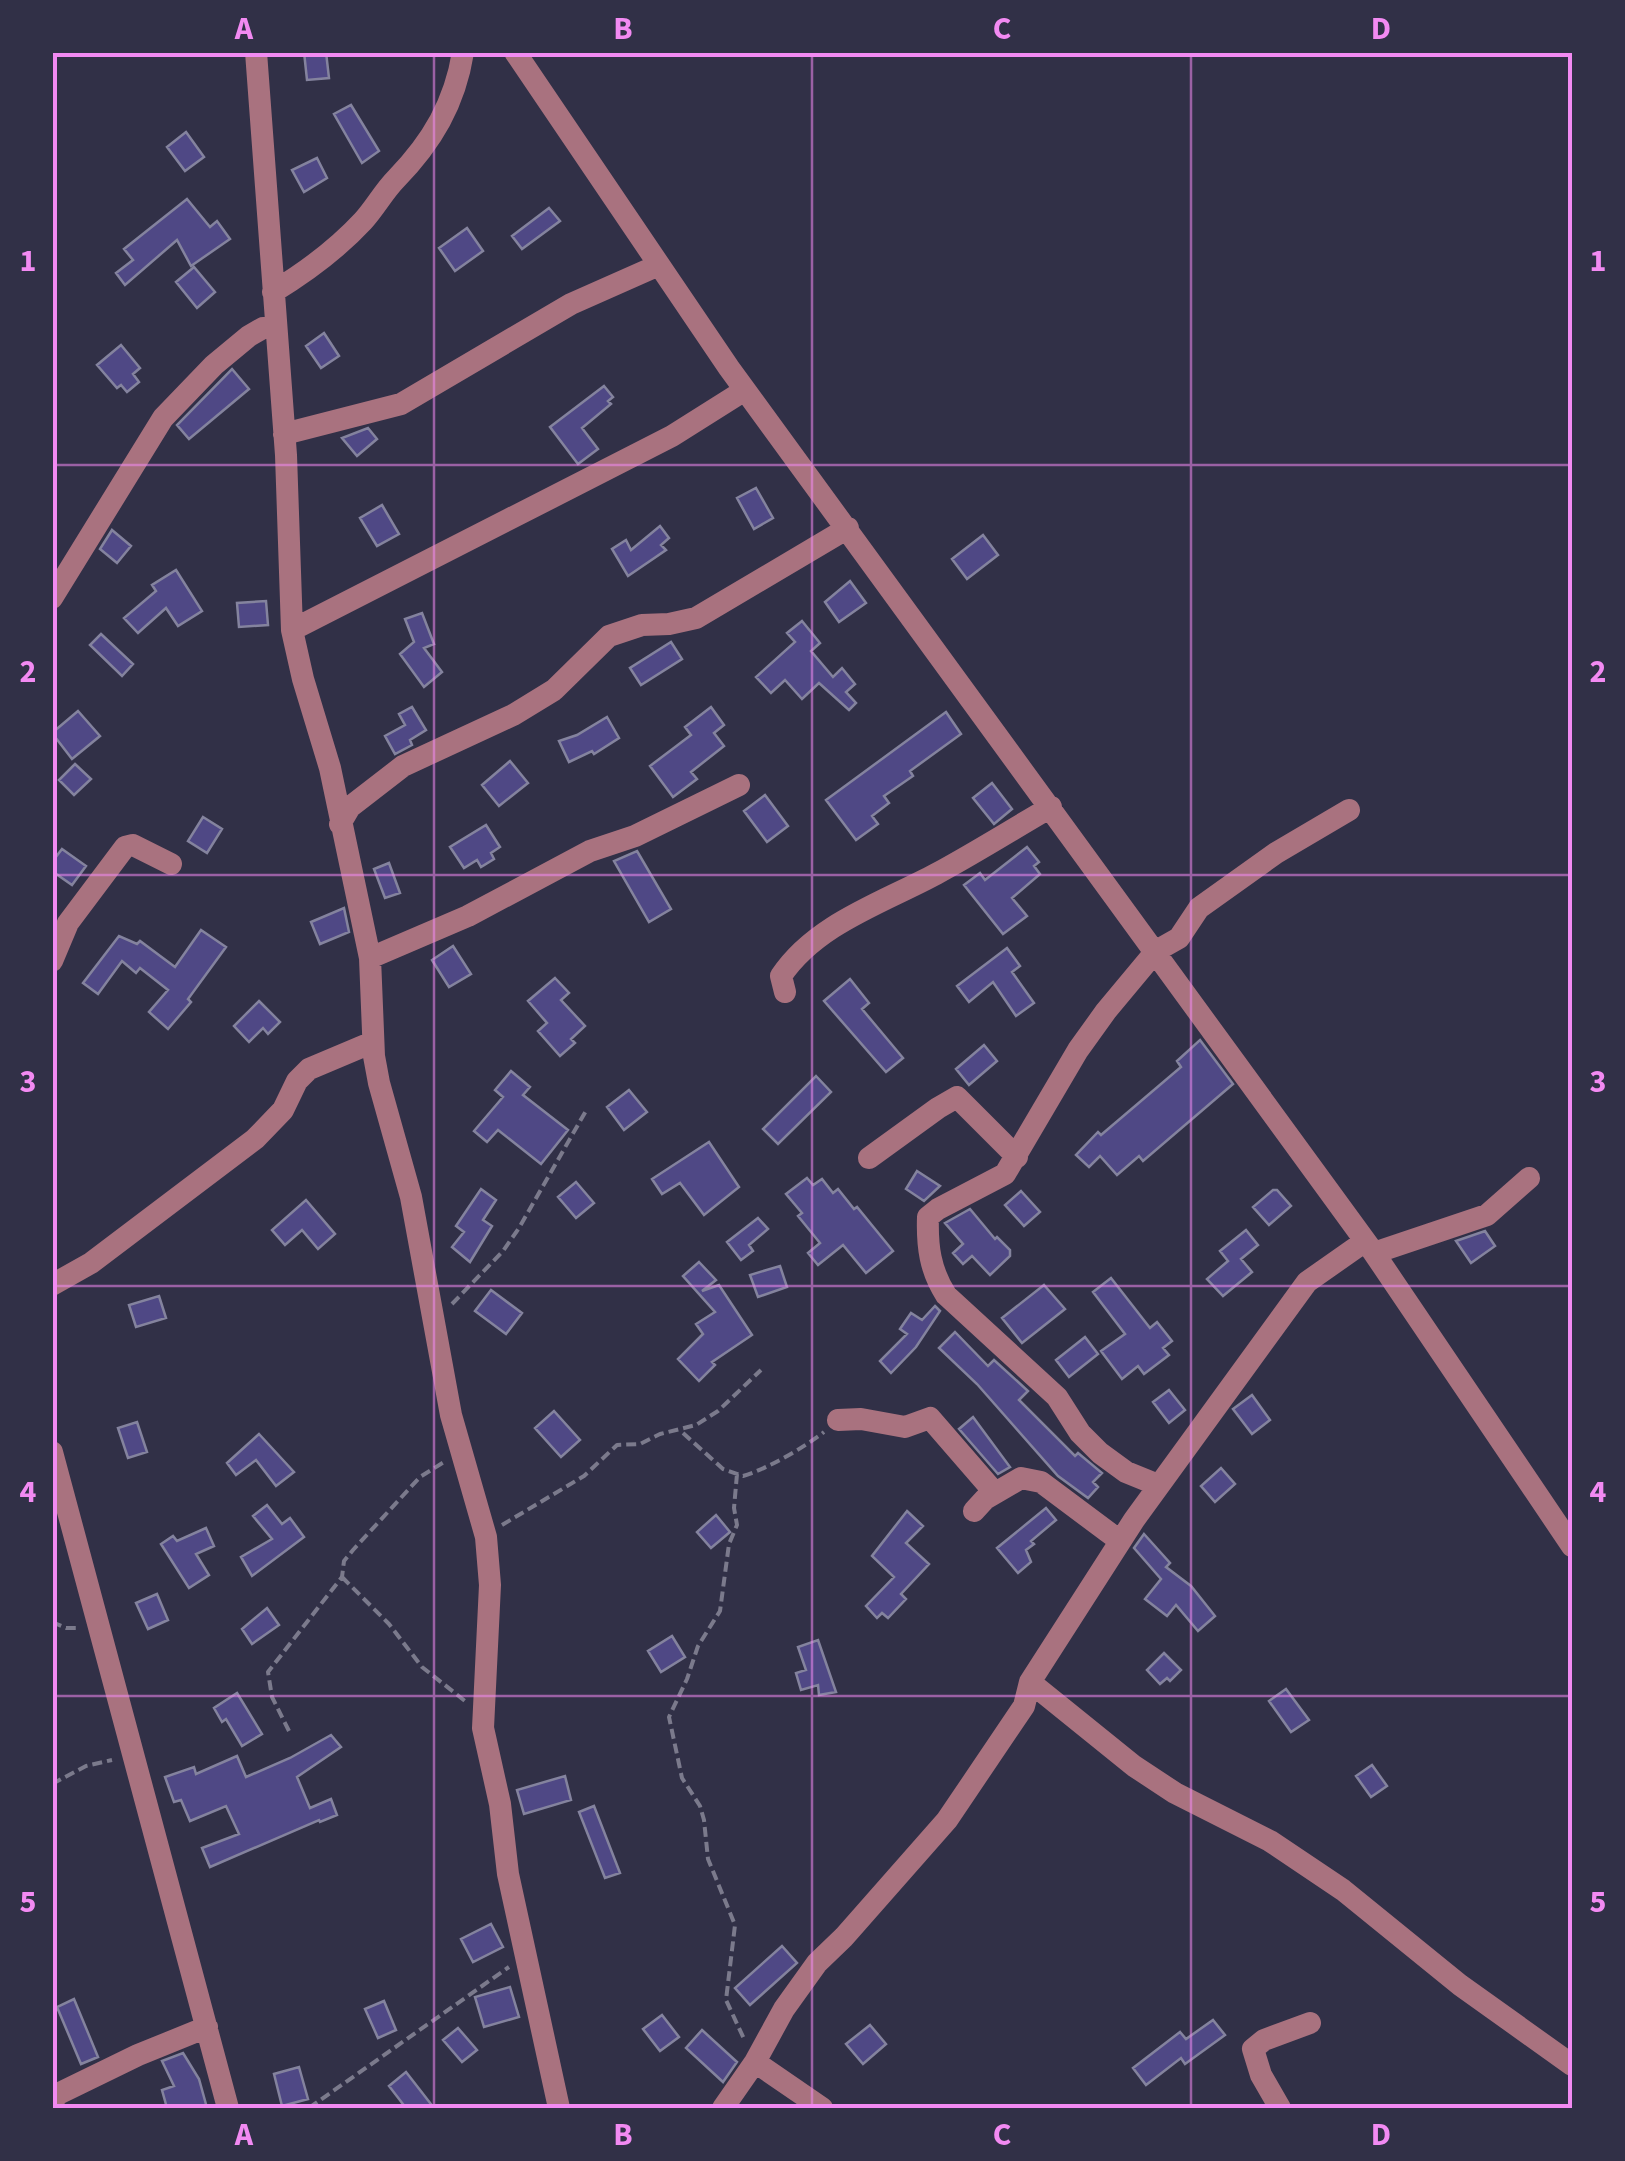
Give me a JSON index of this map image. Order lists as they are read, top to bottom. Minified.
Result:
{"grid":{"columns":["A","B","C","D"],"rows":["1","2","3","4","5"]}}
